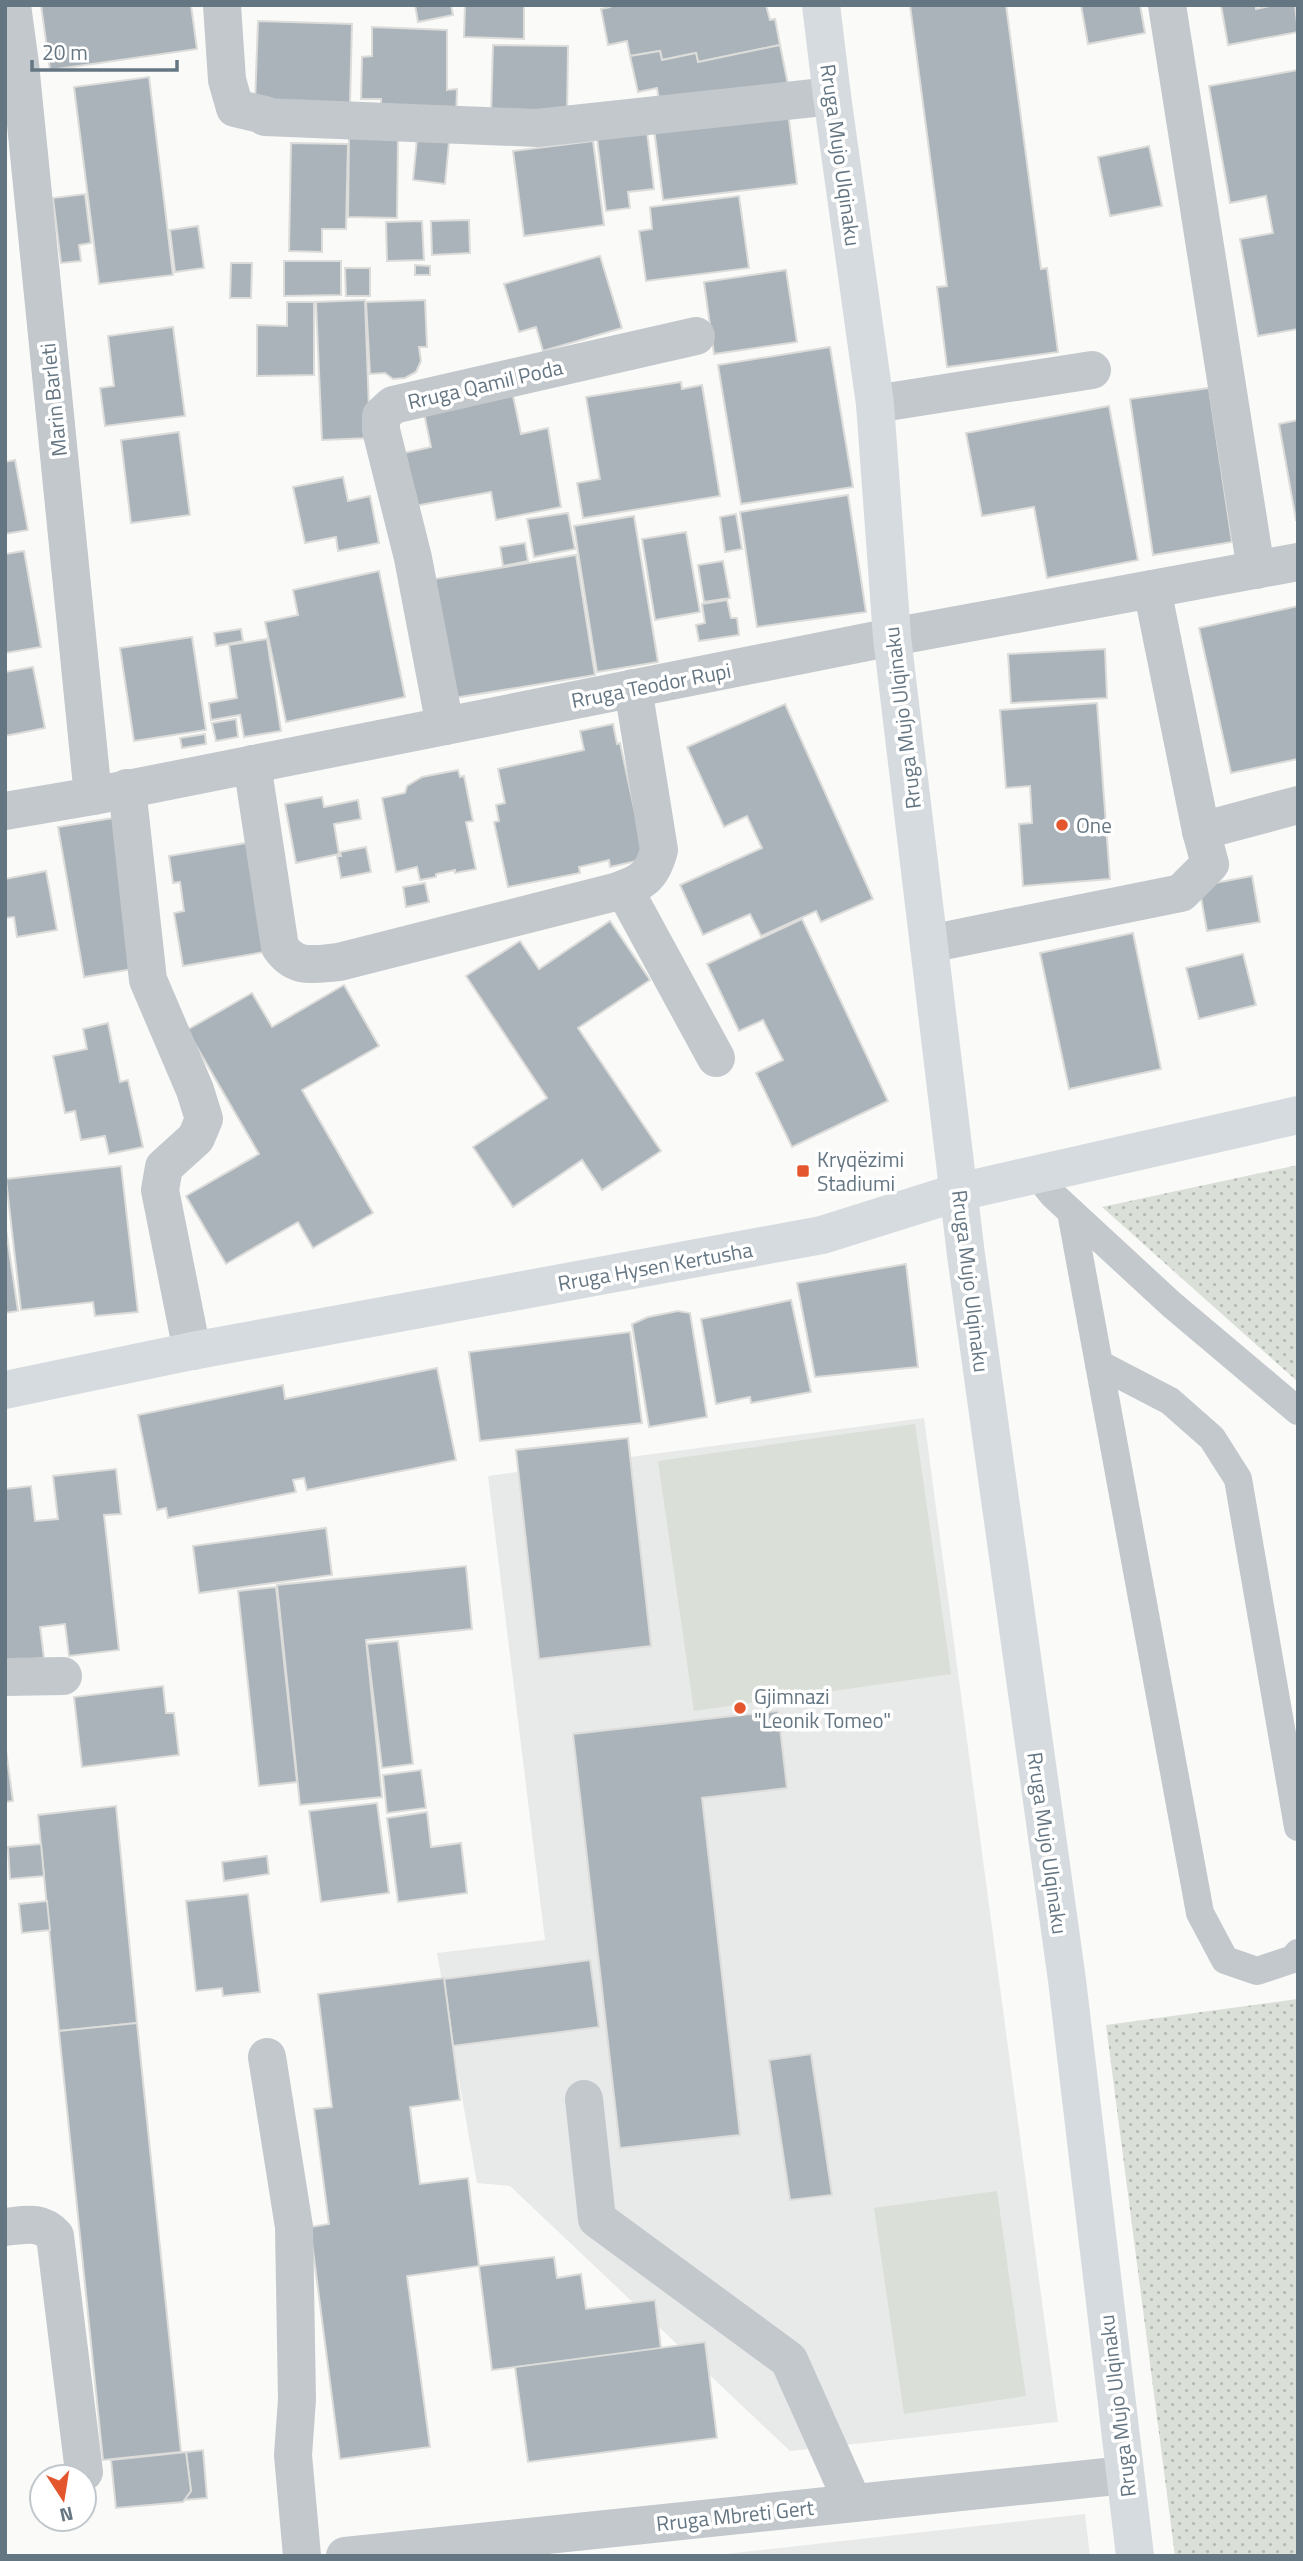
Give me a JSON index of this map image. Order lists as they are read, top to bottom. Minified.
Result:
{"streets":{"main road":["Rruga Mujo Ulqinaku","Rruga Hysen Kertusha"],"street":["Rruga Qamil Poda","Marin Barleti","Rruga Teodor Rupi","Rruga Mbreti Gert"]},"crossings":[["Rruga Mujo Ulqinaku","Rruga Teodor Rupi"],["Rruga Mujo Ulqinaku","Rruga Hysen Kertusha"],["Rruga Mujo Ulqinaku","Rruga Mbreti Gert"],["Rruga Qamil Poda","Rruga Teodor Rupi"],["Marin Barleti","Rruga Teodor Rupi"],["Marin Barleti","Rruga Hysen Kertusha"]],"places":{"other":["One","Gjimnazi \"Leonik Tomeo\""],"transit":["Kryqëzimi Stadiumi"]},"scale_bar":"20 m","north":"bottom"}
